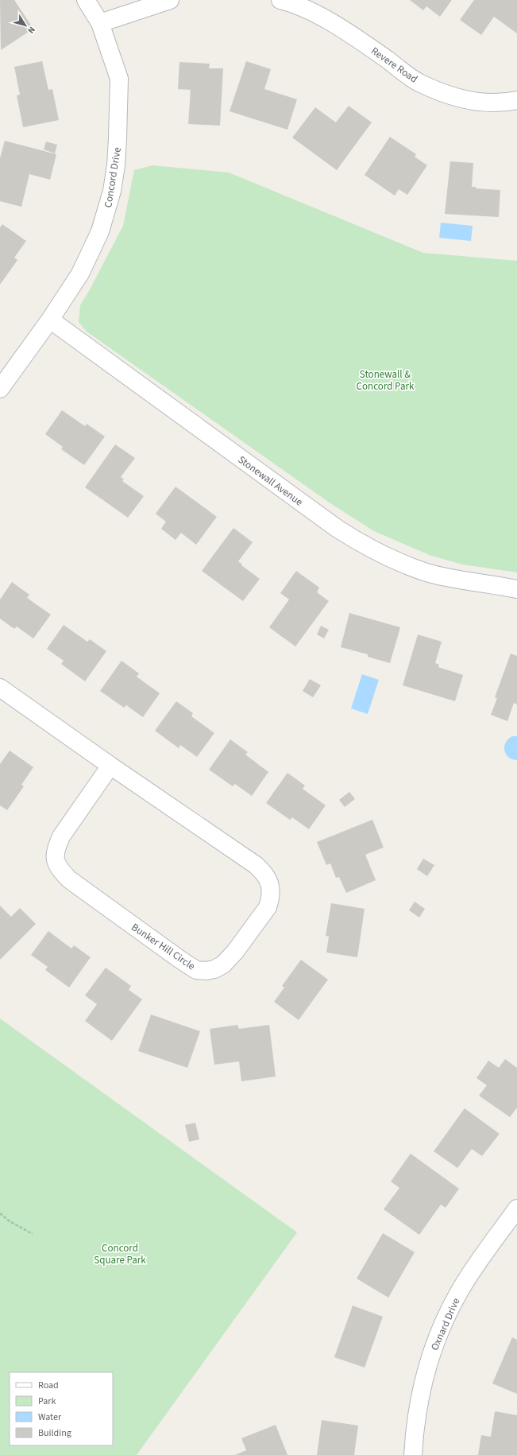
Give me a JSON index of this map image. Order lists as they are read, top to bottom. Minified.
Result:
{"streets":{"street":["Revere Road","Concord Drive","Stonewall Avenue","Bunker Hill Circle","Oxnard Drive"]},"crossings":[["Concord Drive","Stonewall Avenue"]],"parks":["Stonewall & Concord Park","Concord Square Park"],"legend":["Road","Park","Water","Building"],"north":"bottom right"}
